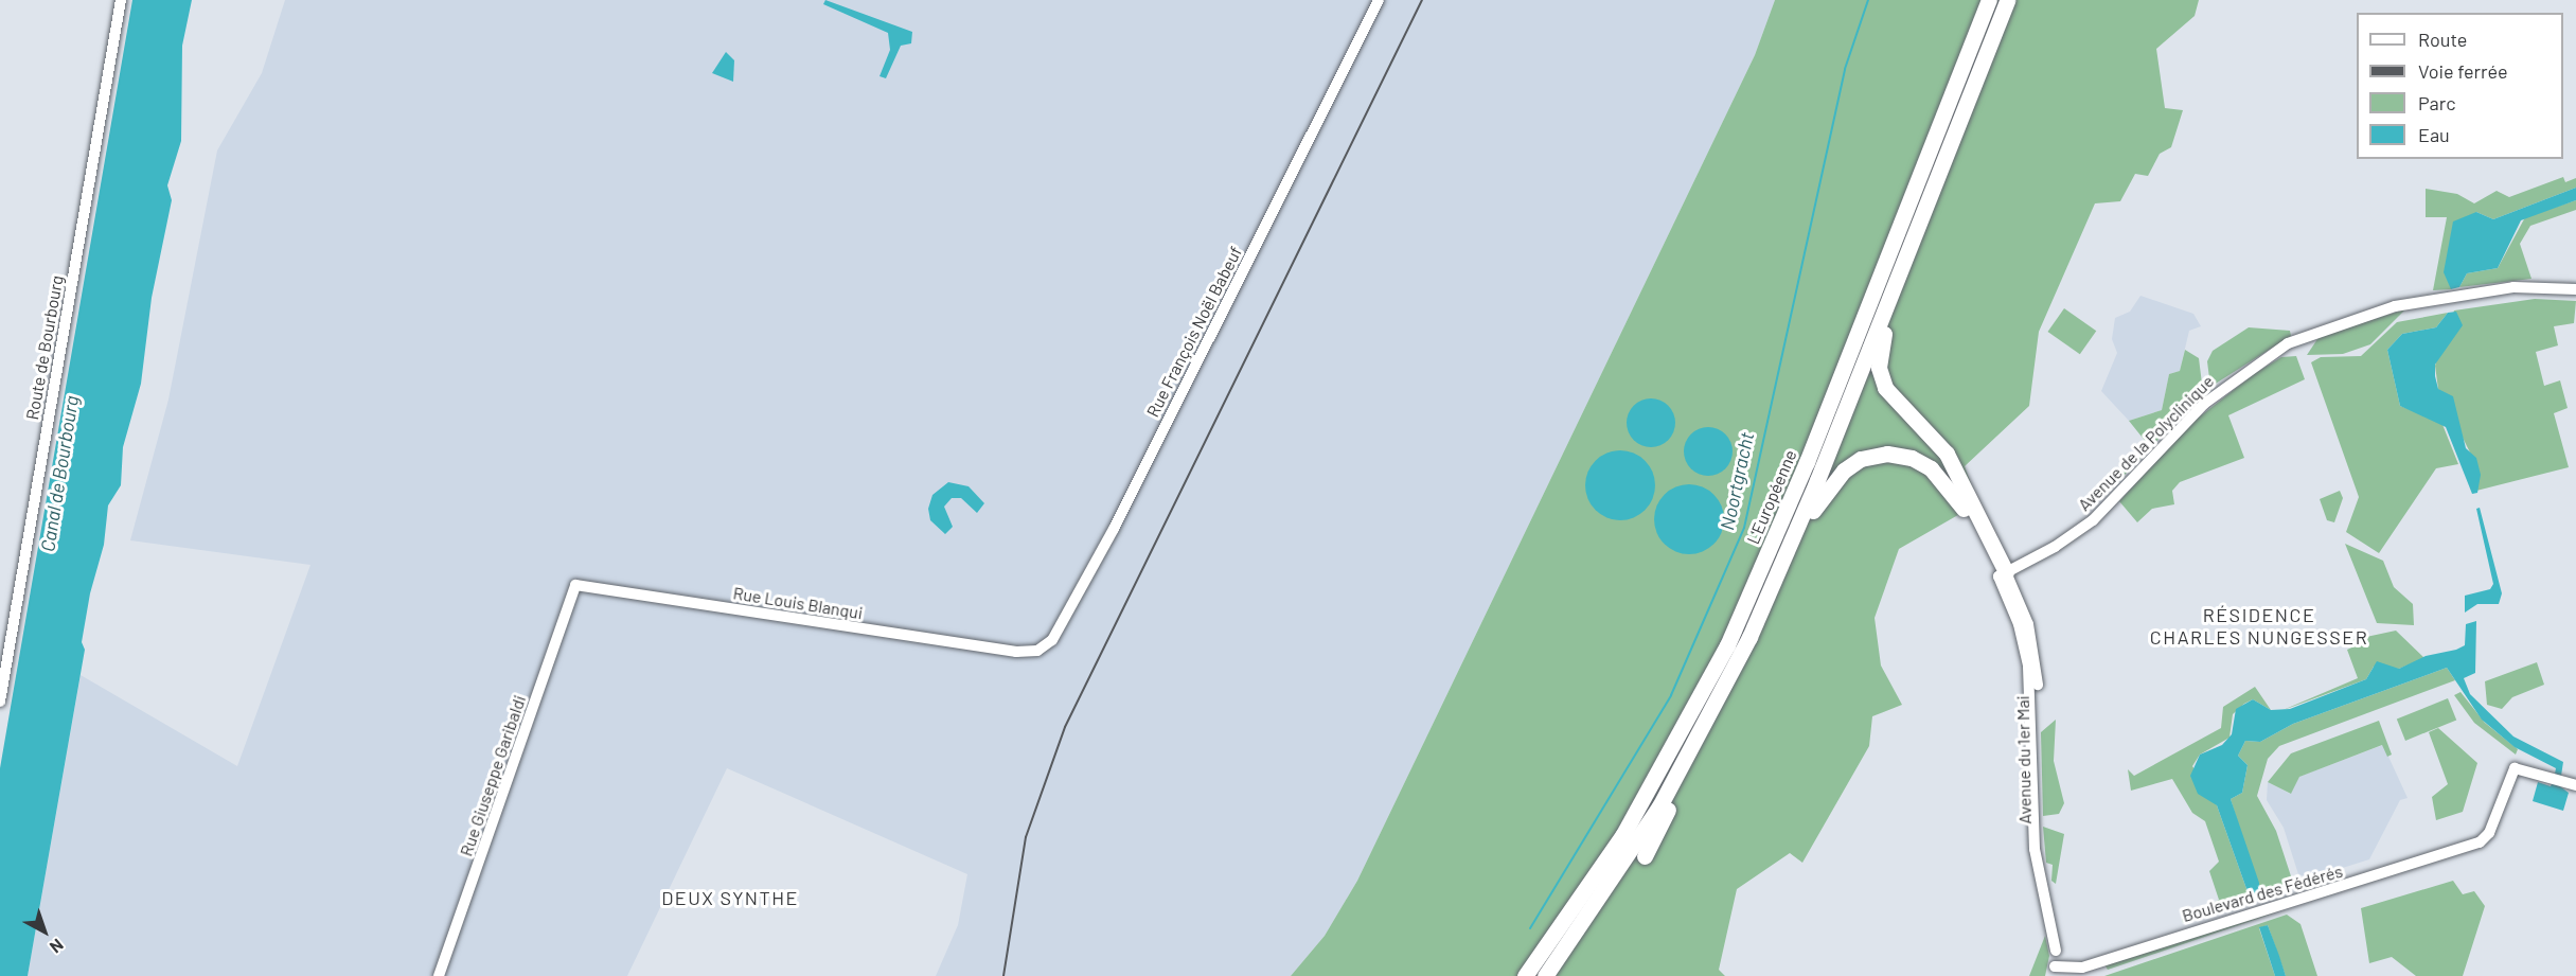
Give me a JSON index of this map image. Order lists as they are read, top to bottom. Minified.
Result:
{"streets":{"highway":["L'Européenne"],"street":["Rue François Noël Babeuf","Route de Bourbourg","Avenue de la Polyclinique","Rue Louis Blanqui","Avenue du 1er Mai","Rue Giuseppe Garibaldi","Boulevard des Fédérés"]},"crossings":[["Rue François Noël Babeuf","Rue Louis Blanqui"],["Avenue de la Polyclinique","Avenue du 1er Mai"],["Rue Louis Blanqui","Rue Giuseppe Garibaldi"],["Avenue du 1er Mai","Boulevard des Fédérés"]],"districts":["RÉSIDENCE CHARLES NUNGESSER","DEUX SYNTHE"],"water":["Canal de Bourbourg","Noortgracht"],"legend":["Route","Voie ferrée","Parc","Eau"],"north":"bottom right"}
